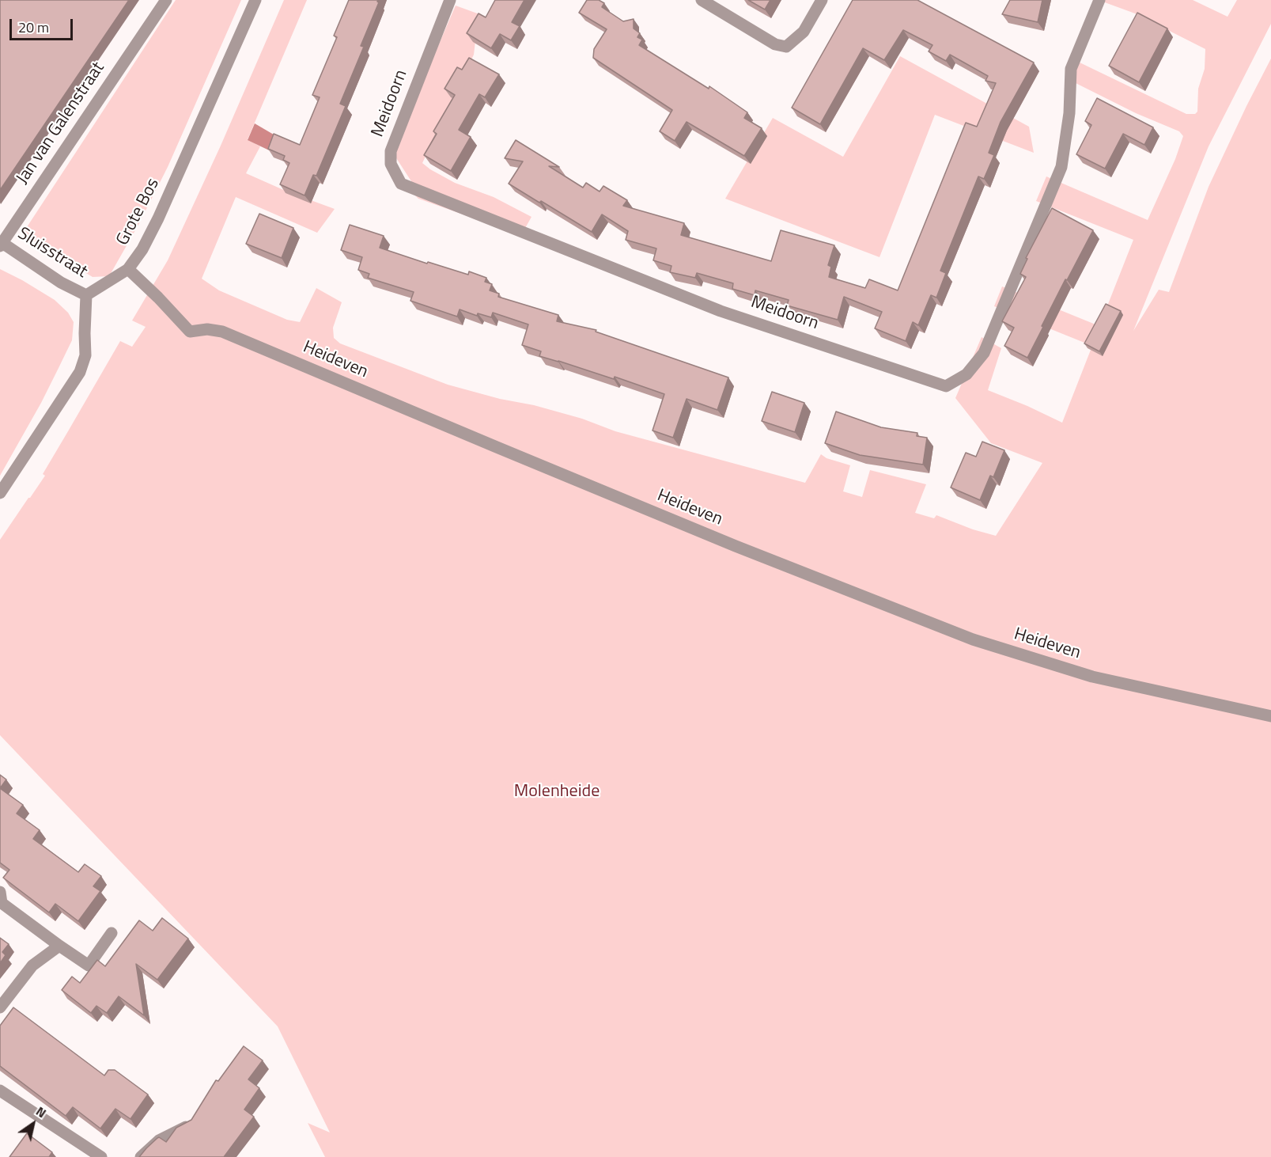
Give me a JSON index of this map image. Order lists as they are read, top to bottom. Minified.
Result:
{"streets":{"street":["Meidoorn","Jan van Galenstraat","Grote Bos","Sluisstraat","Heideven"]},"crossings":[["Jan van Galenstraat","Sluisstraat"],["Grote Bos","Sluisstraat"],["Grote Bos","Heideven"]],"parks":["Molenheide"],"scale_bar":"20 m","north":"top right"}
